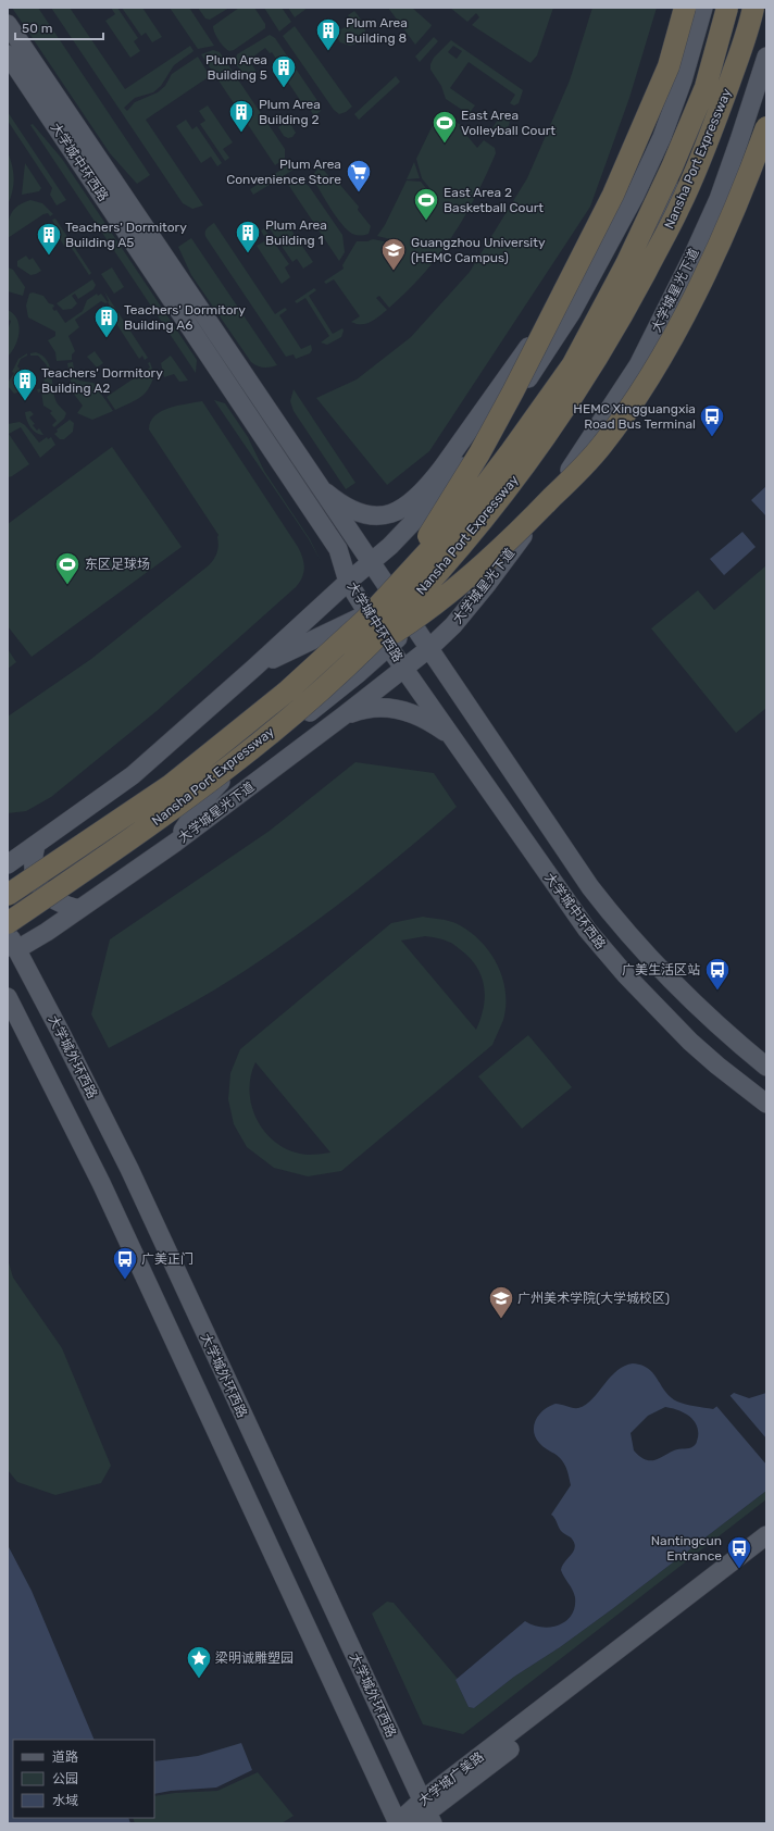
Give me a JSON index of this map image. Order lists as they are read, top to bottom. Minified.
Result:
{"streets":{"highway":["Nansha Port Expressway"],"main road":["大学城中环西路","大学城星光下道","大学城外环西路","大学城广美路"]},"crossings":[["大学城中环西路","大学城星光下道"],["大学城星光下道","大学城外环西路"],["大学城外环西路","大学城广美路"]],"places":{"building":["Plum Area Building 8","Plum Area Building 5","Plum Area Building 2","Plum Area Building 1","Teachers' Dormitory Building A5","Teachers' Dormitory Building A6","Teachers' Dormitory Building A2"],"sports":["East Area Volleyball Court","East Area 2 Basketball Court","东区足球场"],"supermarket":["Plum Area Convenience Store"],"school or university":["Guangzhou University (HEMC Campus)","广州美术学院(大学城校区)"],"bus stop":["HEMC Xingguangxia Road Bus Terminal","广美生活区站","广美正门","Nantingcun Entrance"],"place":["梁明诚雕塑园"]},"legend":["道路","公园","水域"],"scale_bar":"50 m"}
